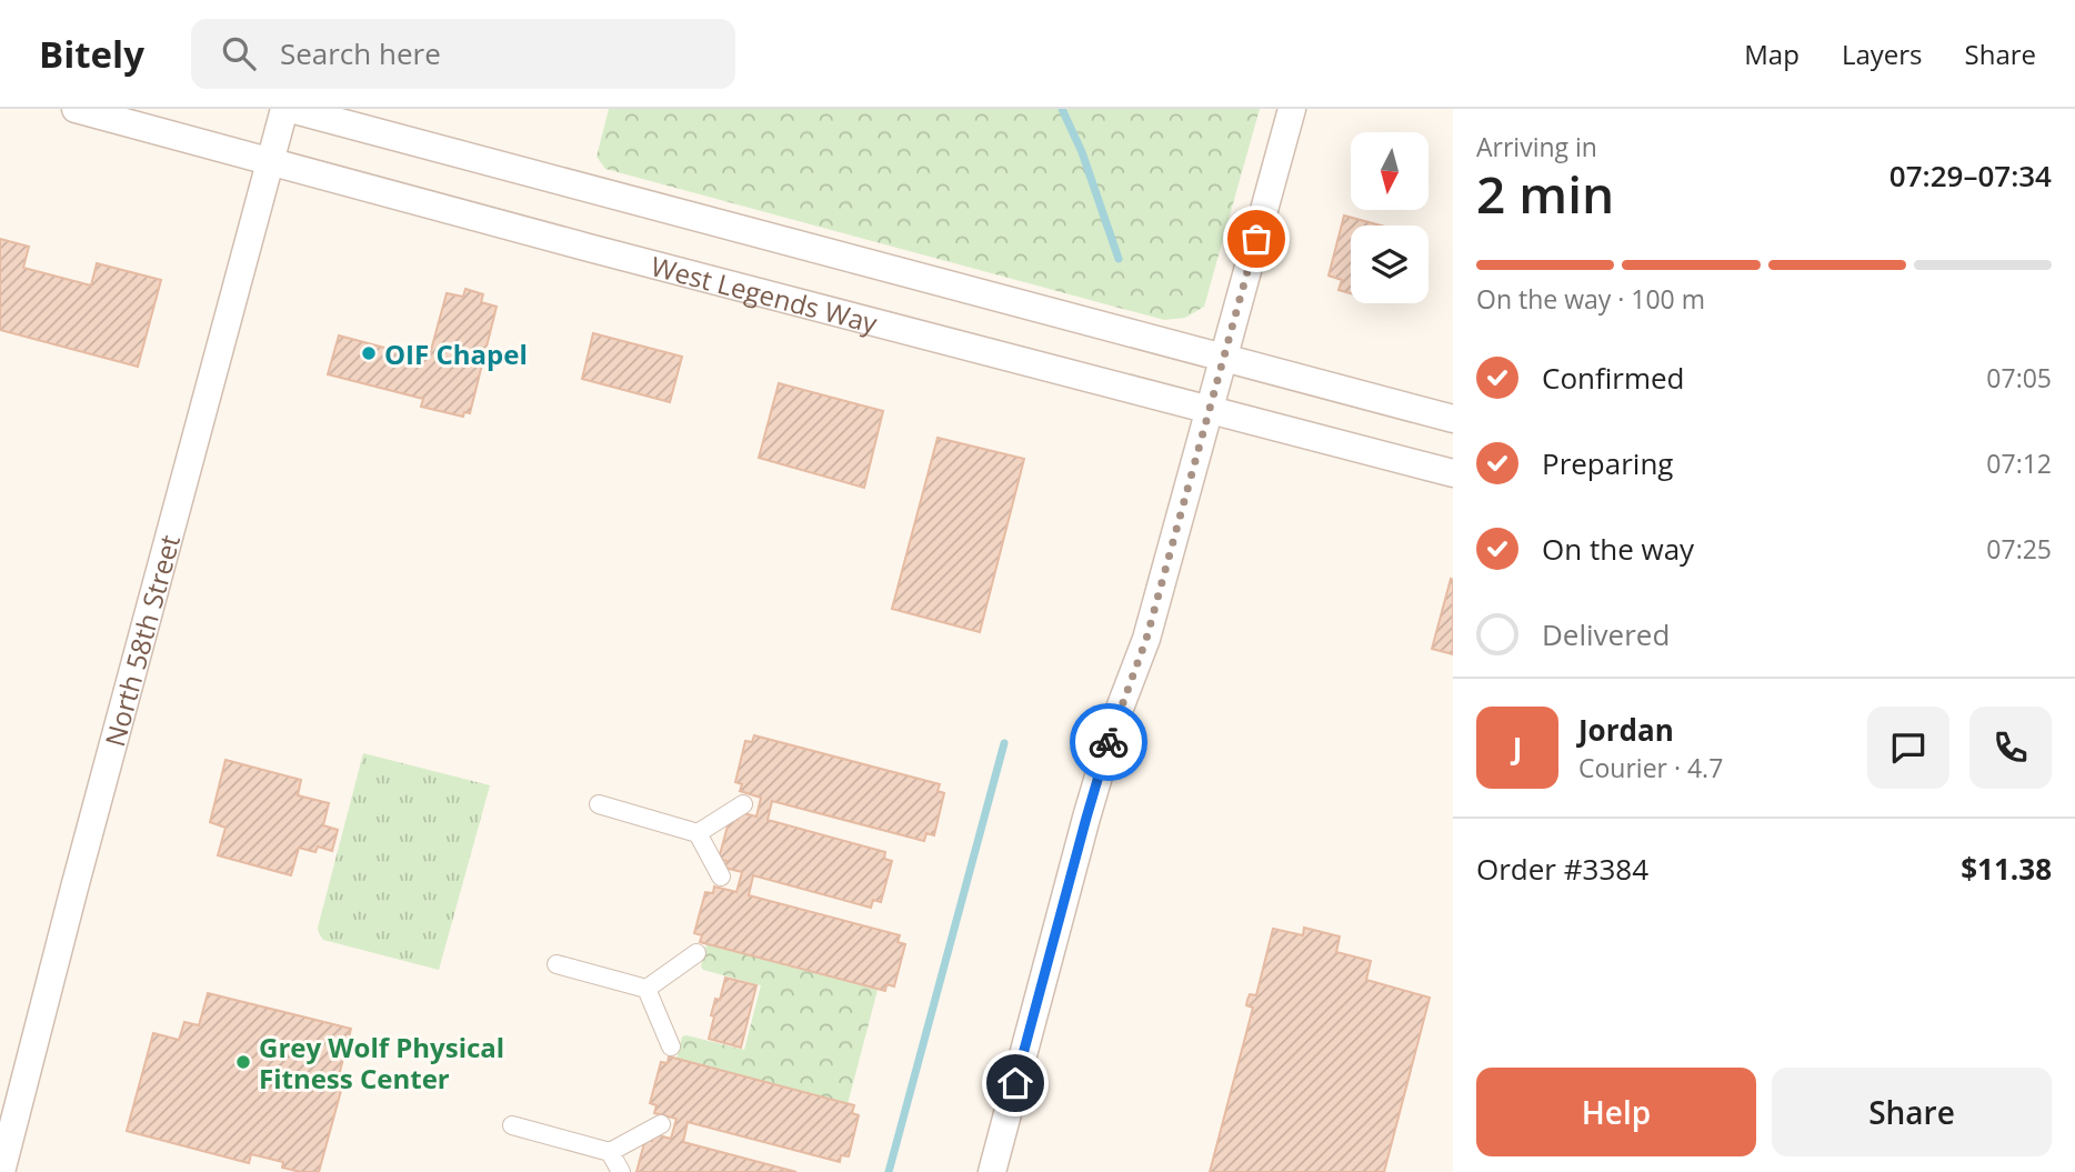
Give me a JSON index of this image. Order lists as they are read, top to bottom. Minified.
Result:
{"streets":{"street":["West Legends Way","North 58th Street"]},"crossings":[["West Legends Way","North 58th Street"]],"places":["OIF Chapel","Grey Wolf Physical Fitness Center"],"north":"bottom","page":{"header":"Bitely","search":"Search here","nav":["Map","Layers","Share"],"heading":["2 min","Arriving in","07:29–07:34"],"panel":["Jordan","Courier · 4.7","Order #3384","$11.38"],"bar":"On the way · 100 m","list":[["Confirmed","07:05"],["Preparing","07:12"],["On the way","07:25"],"Delivered"],"round":"J","buttons":["Help","Share"]}}
